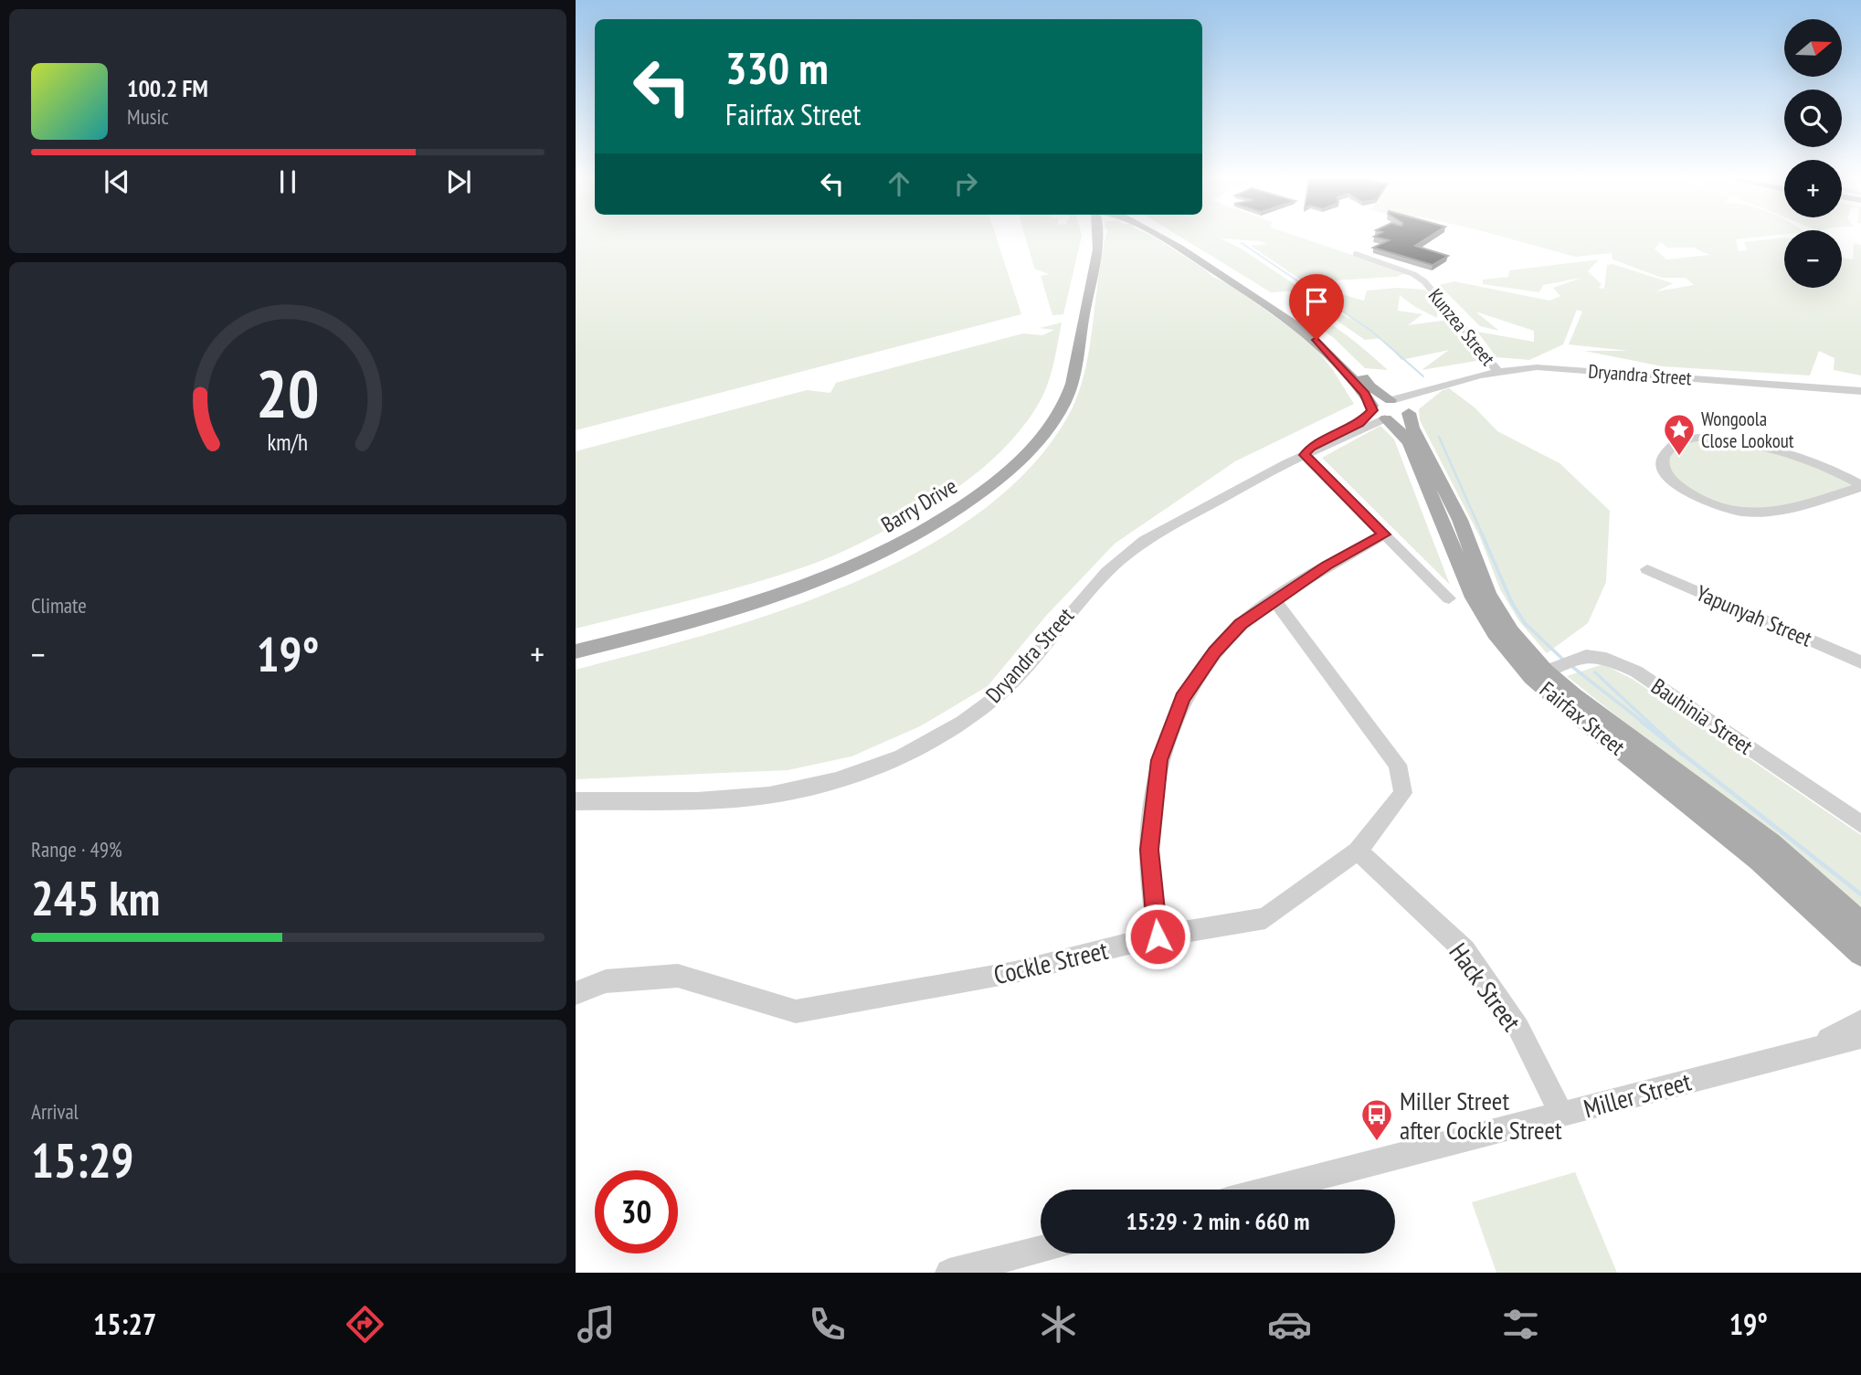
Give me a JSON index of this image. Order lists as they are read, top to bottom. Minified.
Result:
{"streets":{"main road":["Barry Drive","Fairfax Street"],"street":["Kunzea Street","Dryandra Street","Yapunyah Street","Bauhinia Street","Cockle Street","Hack Street","Miller Street"]},"crossings":[["Kunzea Street","Dryandra Street"],["Dryandra Street","Fairfax Street"],["Bauhinia Street","Fairfax Street"],["Cockle Street","Hack Street"],["Hack Street","Miller Street"]],"places":{"place":["Wongoola Close Lookout"],"bus stop":["Miller Street after Cockle Street"]},"north":"right","page":{"map_buttons":["+","−"],"turn":["330 m","Fairfax Street"],"song":["100.2 FM","Music"],"tile":["Climate",["Range · 49%","245 km"],["Arrival","15:29"]],"heat":["−","19°","+"],"limit":"30","trip":"15:29 · 2 min · 660 m","tabs":["15:27","19°"],"gauge":["20","km/h"]}}
